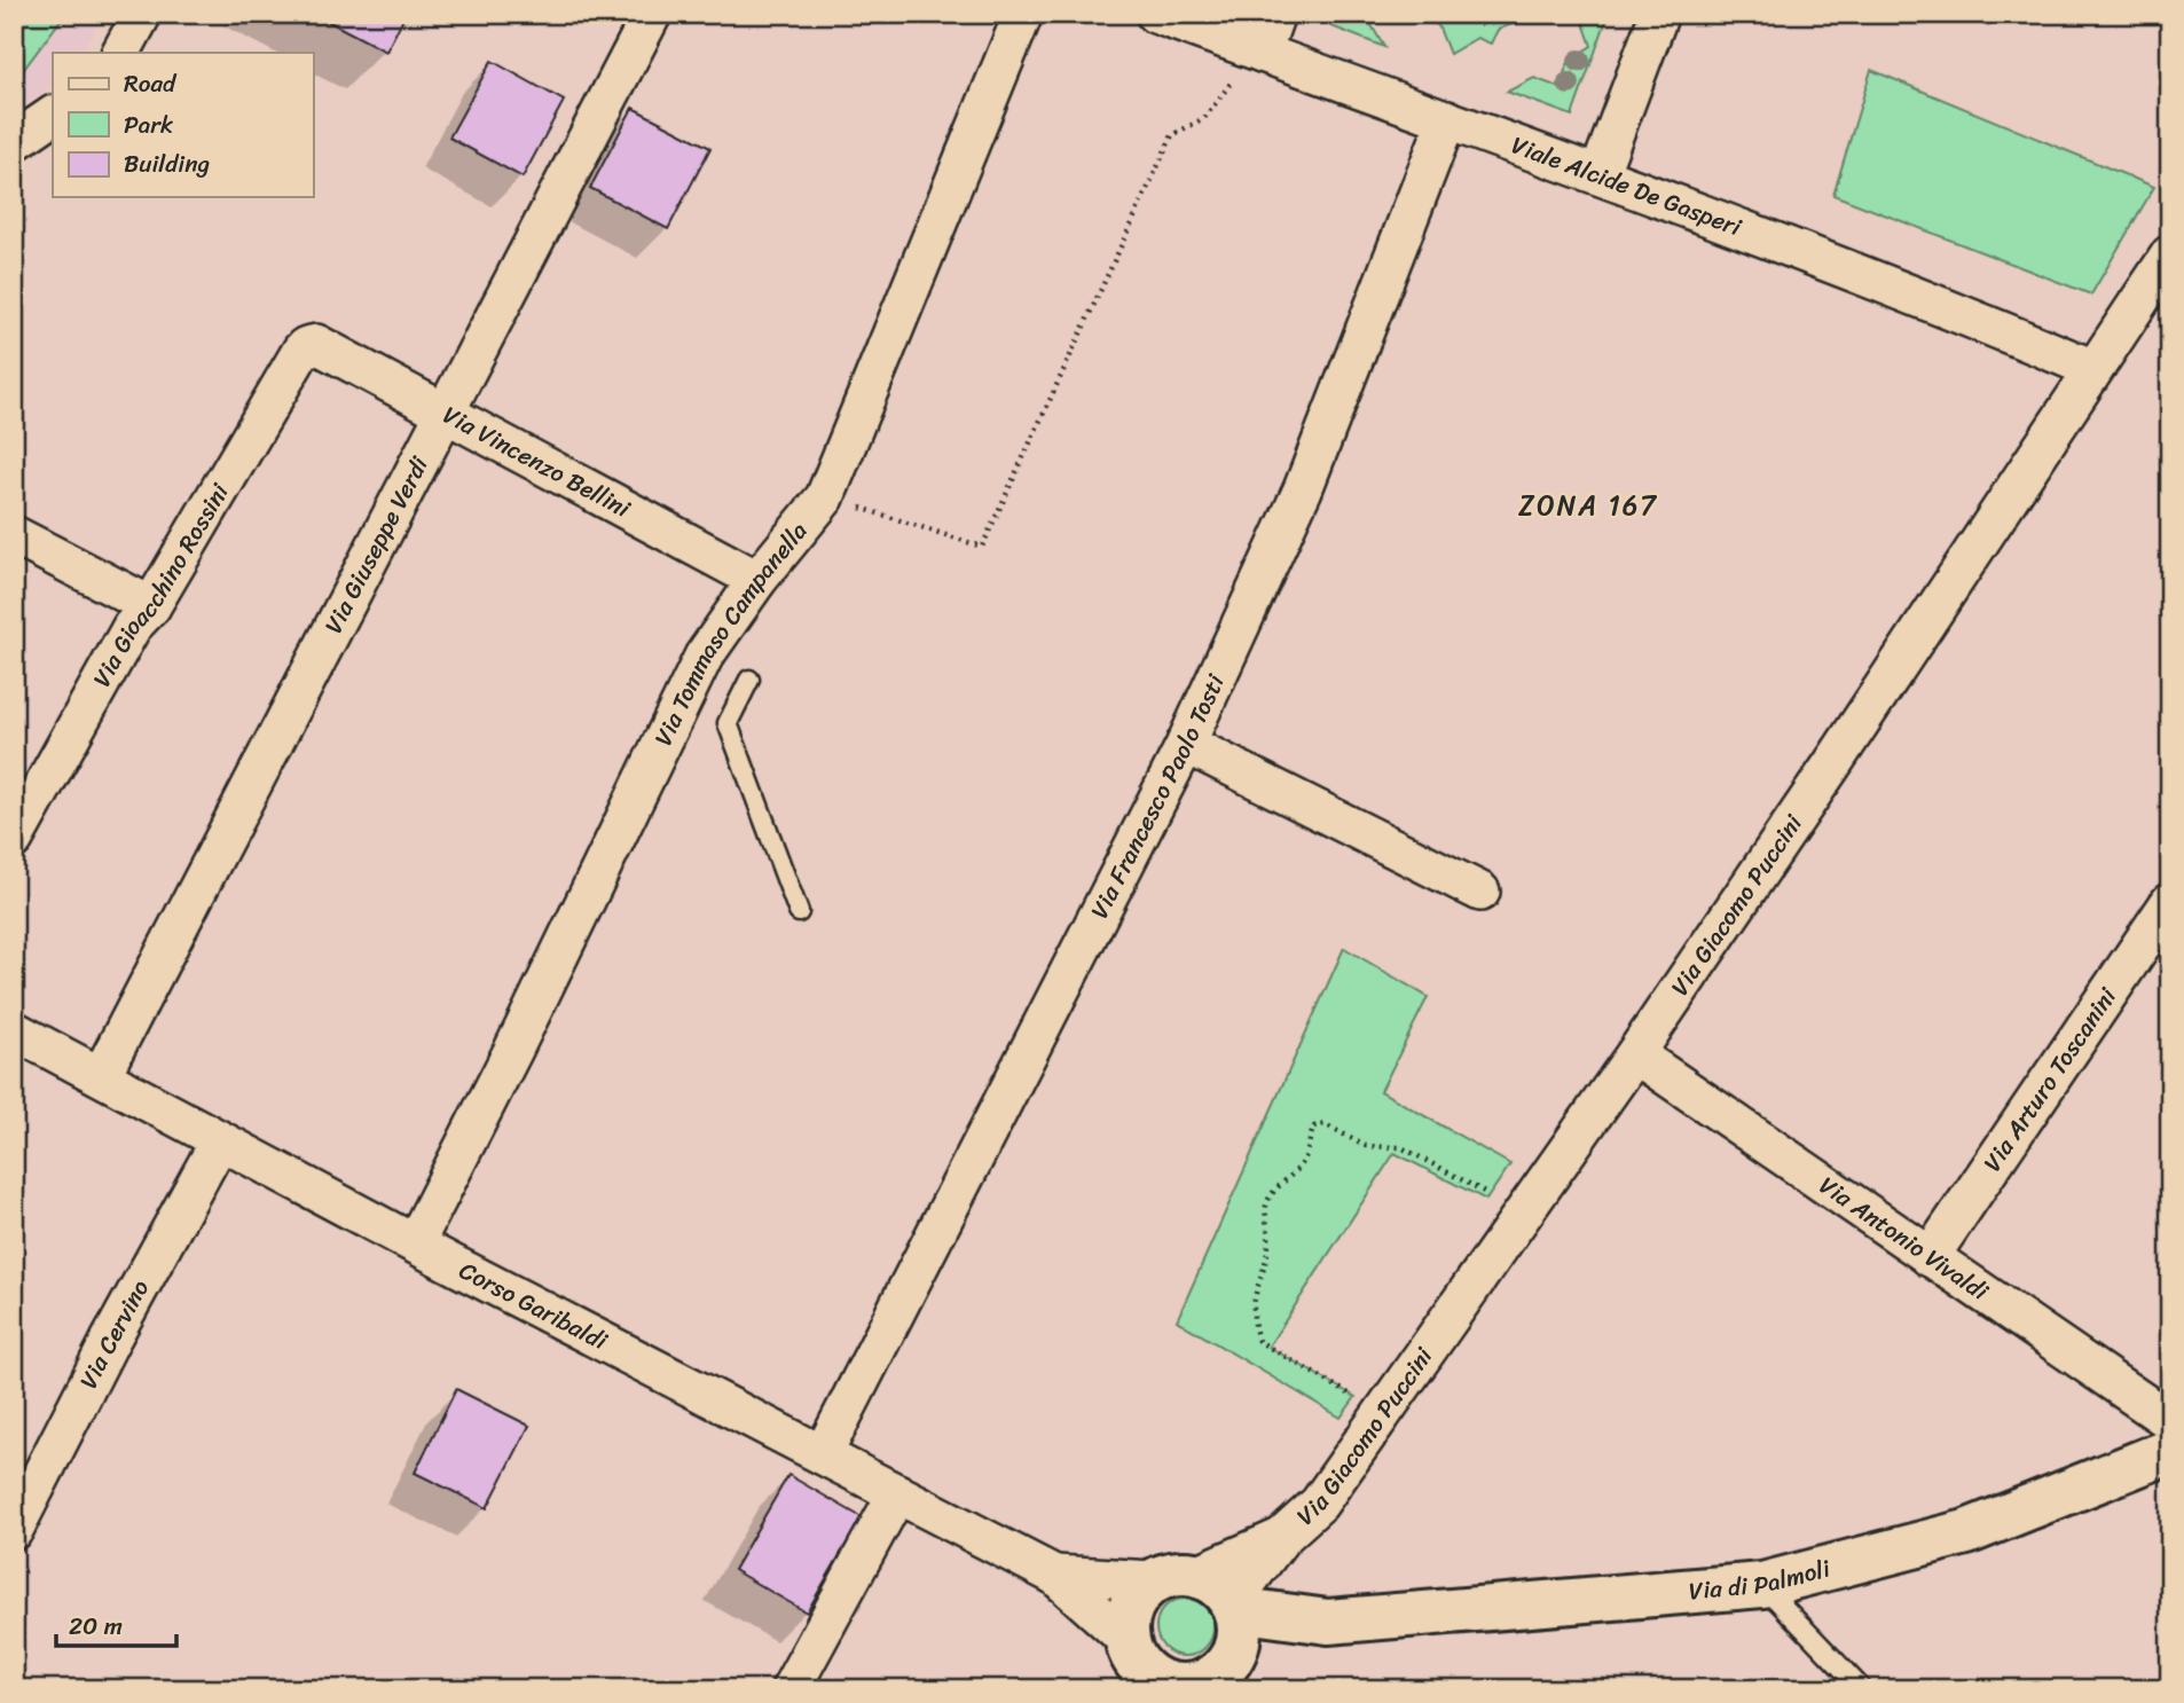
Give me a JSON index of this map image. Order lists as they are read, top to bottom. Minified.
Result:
{"streets":{"street":["Viale Alcide De Gasperi","Via Vincenzo Bellini","Via Giuseppe Verdi","Via Gioacchino Rossini","Via Tommaso Campanella","Via Francesco Paolo Tosti","Via Giacomo Puccini","Via Arturo Toscanini","Via Antonio Vivaldi","Corso Garibaldi","Via Cervino","Via di Palmoli"]},"crossings":[["Viale Alcide De Gasperi","Via Francesco Paolo Tosti"],["Viale Alcide De Gasperi","Via Giacomo Puccini"],["Via Vincenzo Bellini","Via Giuseppe Verdi"],["Via Vincenzo Bellini","Via Gioacchino Rossini"],["Via Vincenzo Bellini","Via Tommaso Campanella"],["Via Giuseppe Verdi","Corso Garibaldi"],["Via Tommaso Campanella","Corso Garibaldi"],["Via Francesco Paolo Tosti","Corso Garibaldi"],["Via Giacomo Puccini","Via Antonio Vivaldi"],["Via Giacomo Puccini","Corso Garibaldi"],["Via Giacomo Puccini","Via di Palmoli"],["Via Arturo Toscanini","Via Antonio Vivaldi"],["Corso Garibaldi","Via Cervino"],["Corso Garibaldi","Via di Palmoli"]],"districts":["ZONA 167"],"legend":["Road","Park","Building"],"scale_bar":"20 m"}
